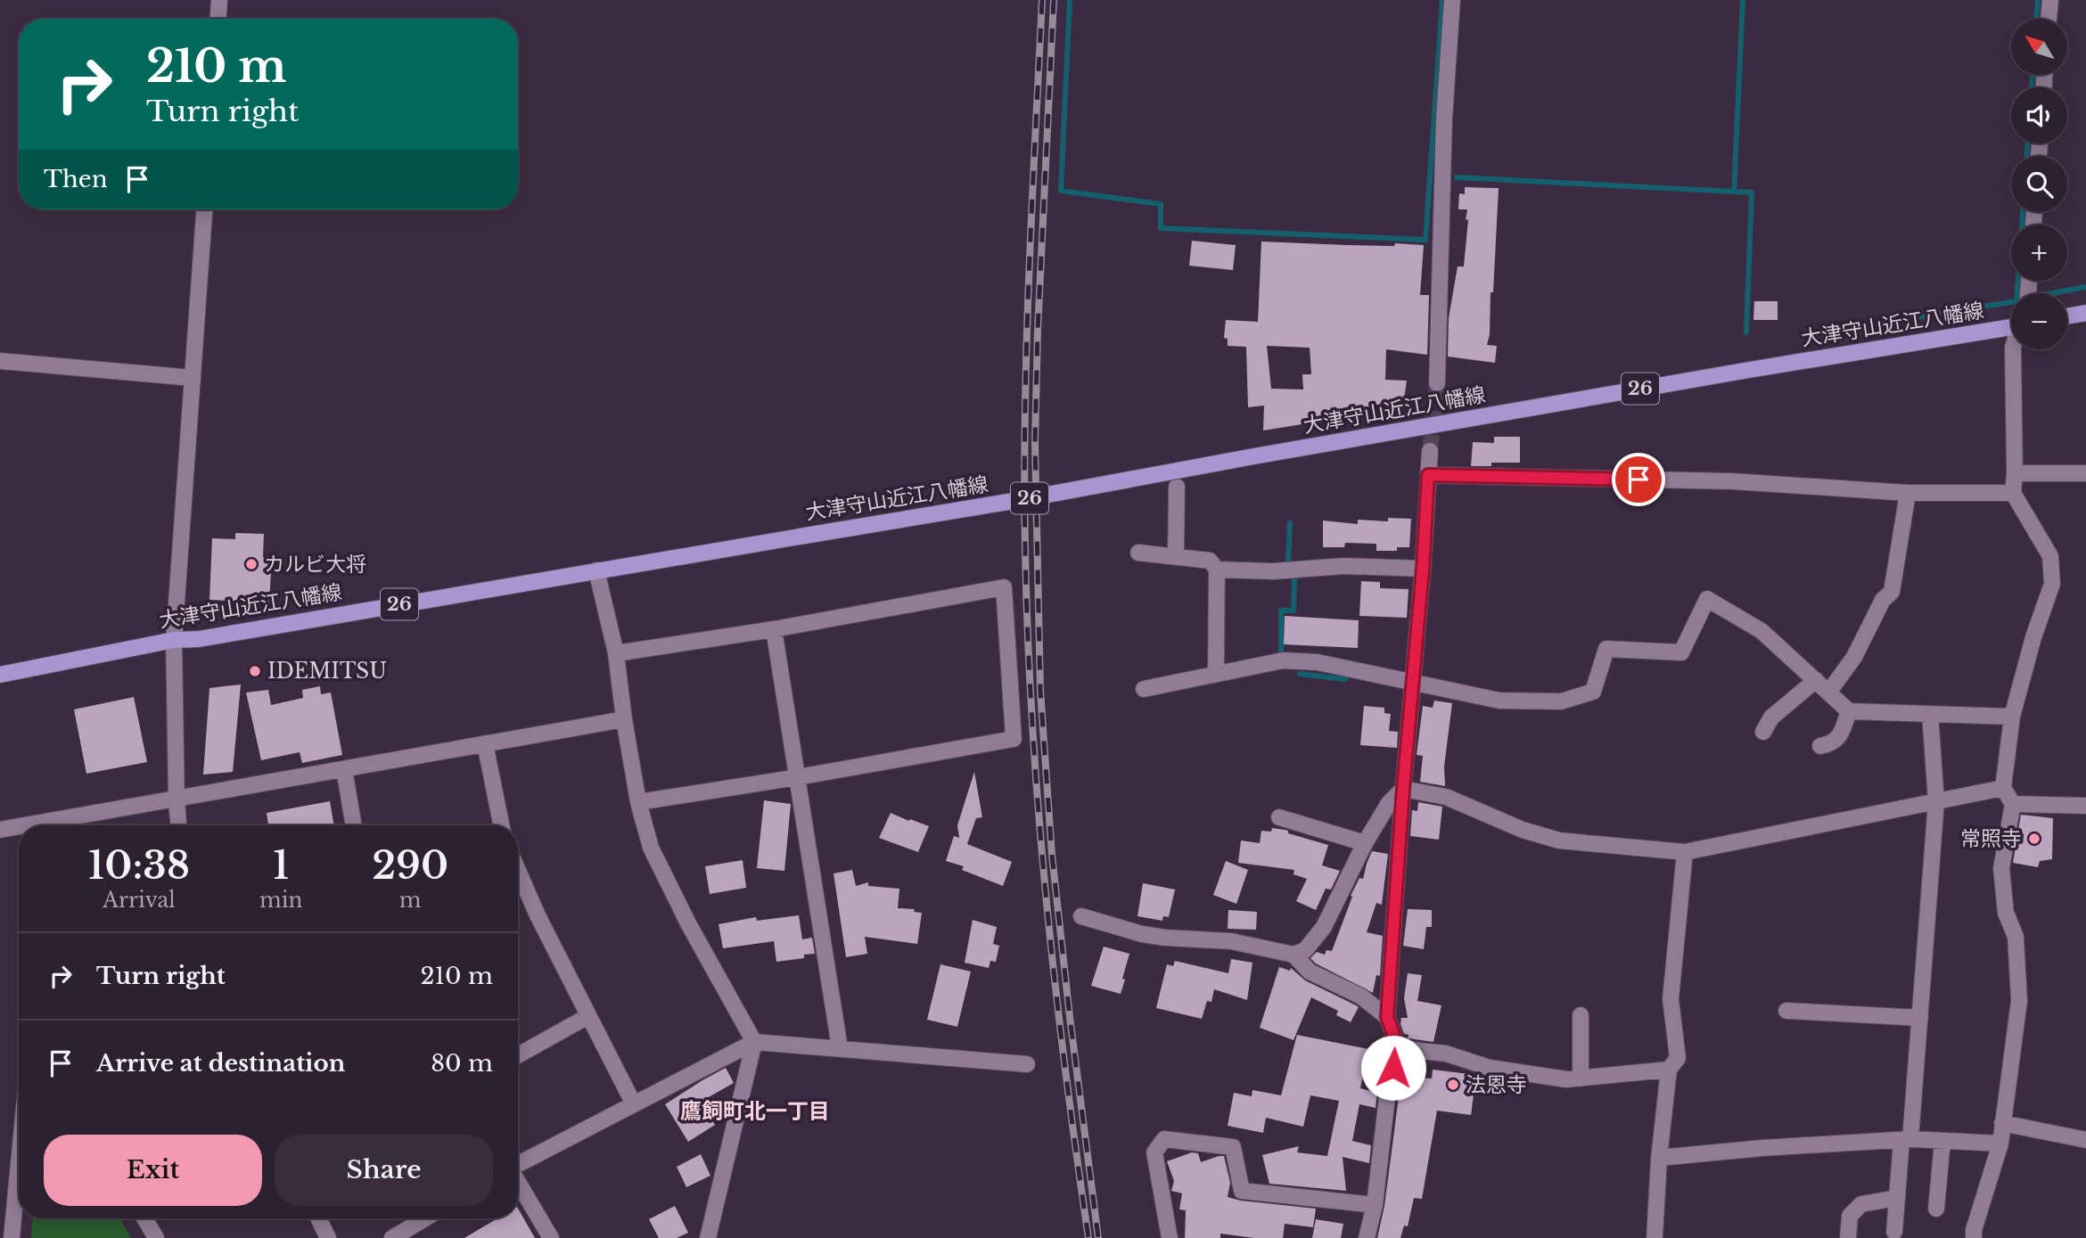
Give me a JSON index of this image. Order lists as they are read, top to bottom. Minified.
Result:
{"streets":{"main road":["大津守山近江八幡線","26"]},"districts":["鷹飼町北一丁目"],"places":["カルビ大将","IDEMITSU","常照寺","法恩寺"],"north":"top left","page":{"map_buttons":["+","−"],"turn":["210 m","Turn right"],"then":"Then","eta":["10:38","Arrival","1","min","290","m"],"list":[{"name":"Turn right","value":"210 m"},{"name":"Arrive at destination","value":"80 m"}],"buttons":["Exit","Share"]}}
